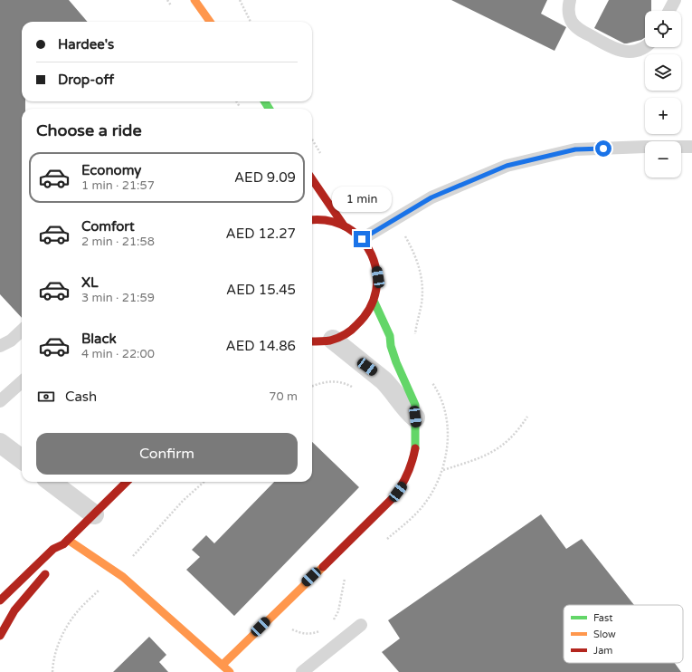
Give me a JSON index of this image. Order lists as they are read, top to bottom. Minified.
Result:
{"legend":["Fast","Slow","Jam"],"page":{"map_buttons":["+","−"],"banner":["Hardee's","Drop-off"],"heading":"Choose a ride","list":[{"name":"Economy","note":"1 min · 21:57","value":"AED 9.09"},{"name":"Comfort","note":"2 min · 21:58","value":"AED 12.27"},{"name":"XL","note":"3 min · 21:59","value":"AED 15.45"},{"name":"Black","note":"4 min · 22:00","value":"AED 14.86"}],"bubble":"1 min","pay":["Cash","70 m"],"buttons":"Confirm"}}
